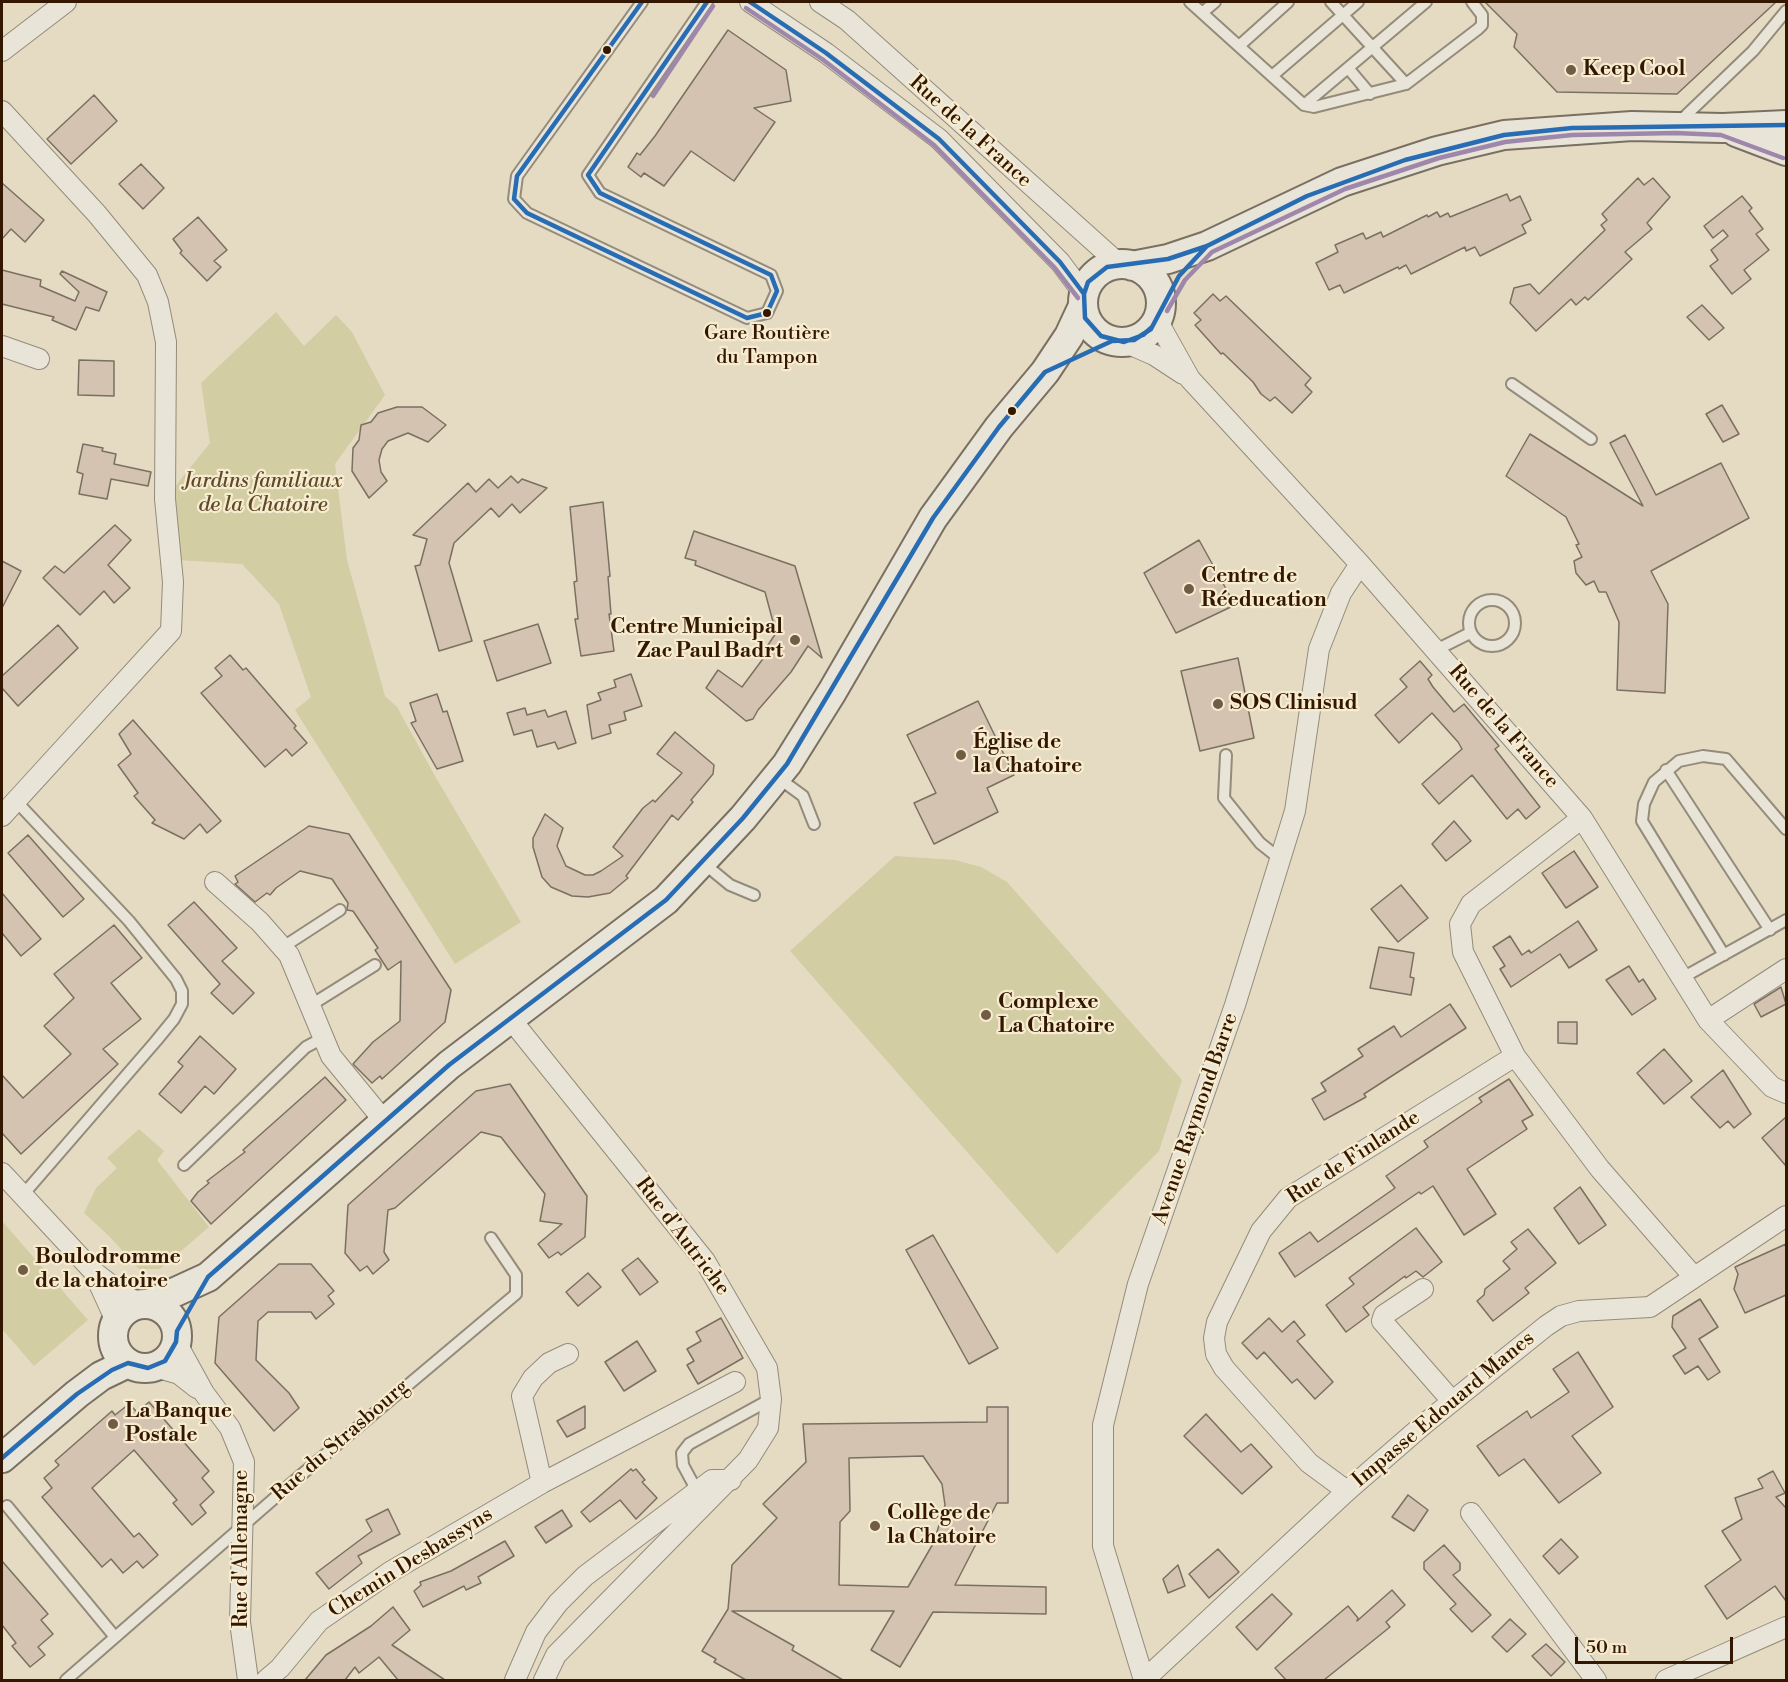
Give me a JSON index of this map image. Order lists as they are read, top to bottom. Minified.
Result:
{"streets":{"street":["Rue de la France","Avenue Raymond Barre","Rue de Finlande","Rue d'Autriche","Impasse Edouard Manes","Rue d'Allemagne","Chemin Desbassyns"],"lane":["Rue du Strasbourg"]},"crossings":[["Rue de la France","Avenue Raymond Barre"],["Avenue Raymond Barre","Impasse Edouard Manes"],["Rue de Finlande","Impasse Edouard Manes"],["Rue du Strasbourg","Rue d'Allemagne"]],"parks":["Jardins familiaux de la Chatoire"],"places":["Keep Cool","Gare Routière du Tampon","Centre de Réeducation","Centre Municipal Zac Paul Badrt","SOS Clinisud","Église de la Chatoire","Complexe La Chatoire","Boulodromme de la chatoire","La Banque Postale","Collège de la Chatoire"],"scale_bar":"50 m"}
